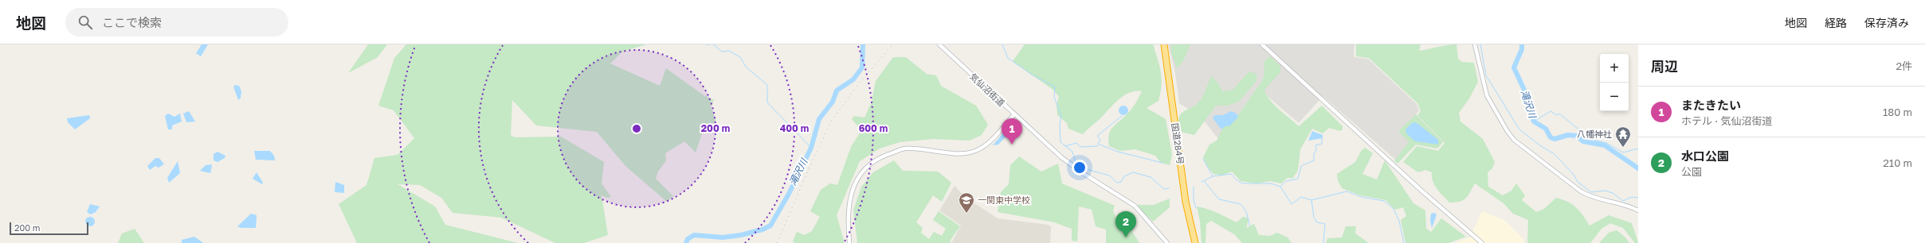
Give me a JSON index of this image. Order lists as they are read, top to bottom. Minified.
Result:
{"streets":{"highway":["国道284号"],"street":["気仙沼街道"]},"water":["滝沢川"],"places":{"temple":["八幡神社"],"school or university":["一関東中学校"]},"scale_bar":"200 m","page":{"header":"地図","search":"ここで検索","nav":["地図","経路","保存済み"],"heading":["周辺","2件"],"map_buttons":["+","−"],"list":[{"mark":"1","name":"またきたい","note":"ホテル · 気仙沼街道","value":"180 m"},{"mark":"2","name":"水口公園","note":"公園","value":"210 m"}],"pins":["1","2"],"scale":"200 m"},"rings":["200 m","400 m","600 m"]}
